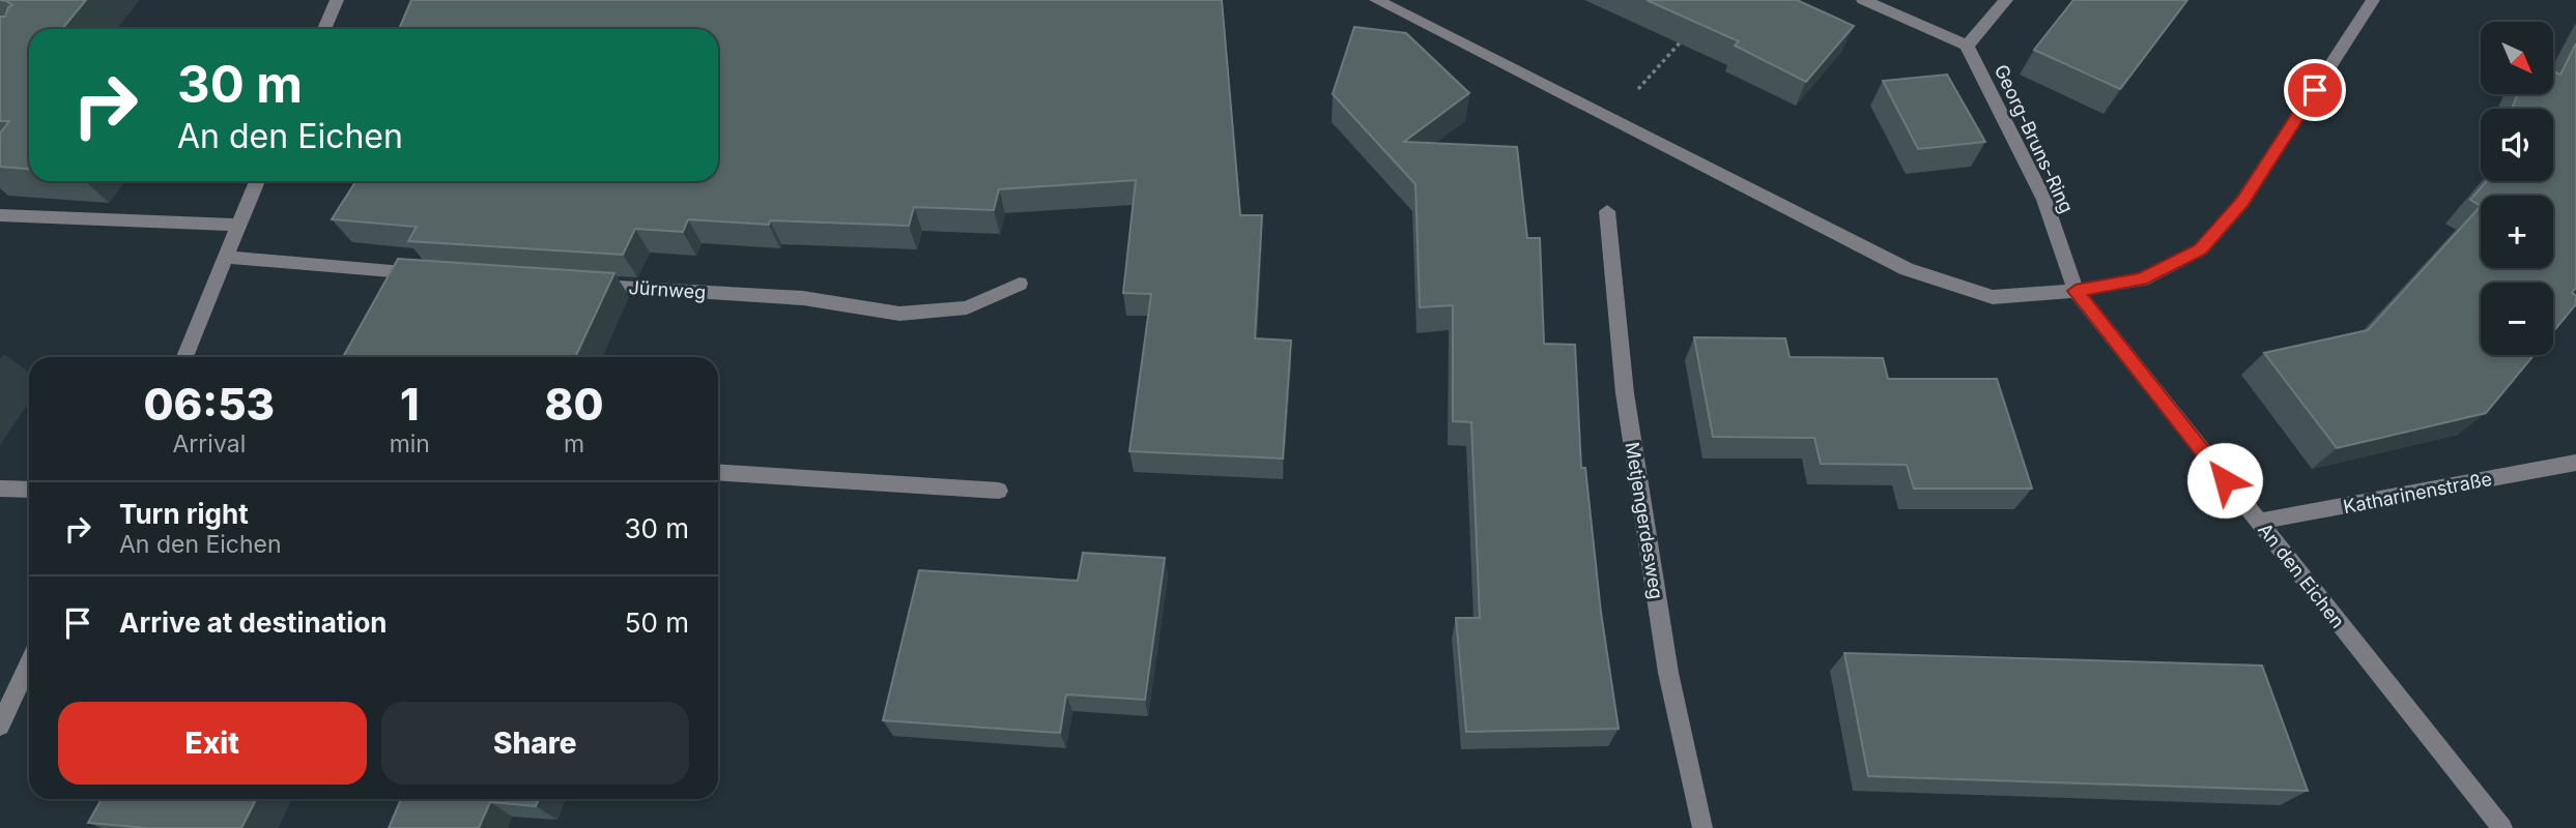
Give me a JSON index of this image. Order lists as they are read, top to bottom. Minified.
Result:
{"streets":{"street":["Georg-Bruns-Ring","Jürnweg","Katharinenstraße","Metjengerdesweg","An den Eichen"]},"crossings":[["Georg-Bruns-Ring","An den Eichen"],["Katharinenstraße","An den Eichen"]],"north":"bottom right","page":{"map_buttons":["+","−"],"turn":["30 m","An den Eichen"],"eta":["06:53","Arrival","1","min","80","m"],"list":[{"name":"Turn right","note":"An den Eichen","value":"30 m"},{"name":"Arrive at destination","value":"50 m"}],"buttons":["Exit","Share"]}}
